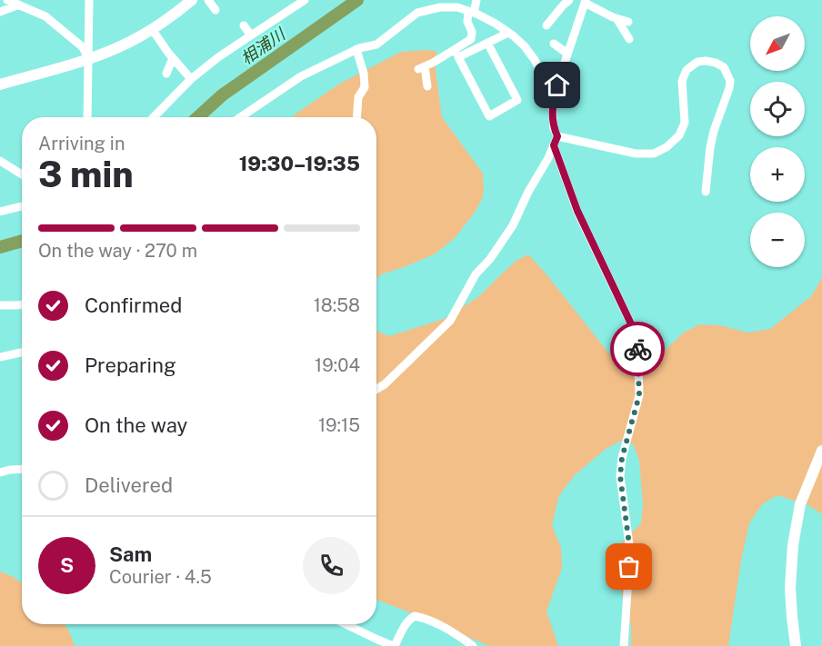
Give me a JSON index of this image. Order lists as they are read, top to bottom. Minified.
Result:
{"water":["相浦川"],"north":"bottom left","page":{"map_buttons":["+","−"],"heading":["3 min","Arriving in","19:30–19:35"],"panel":["Sam","Courier · 4.5"],"bar":"On the way · 270 m","list":[["Confirmed","18:58"],["Preparing","19:04"],["On the way","19:15"],"Delivered"],"round":"S"}}
